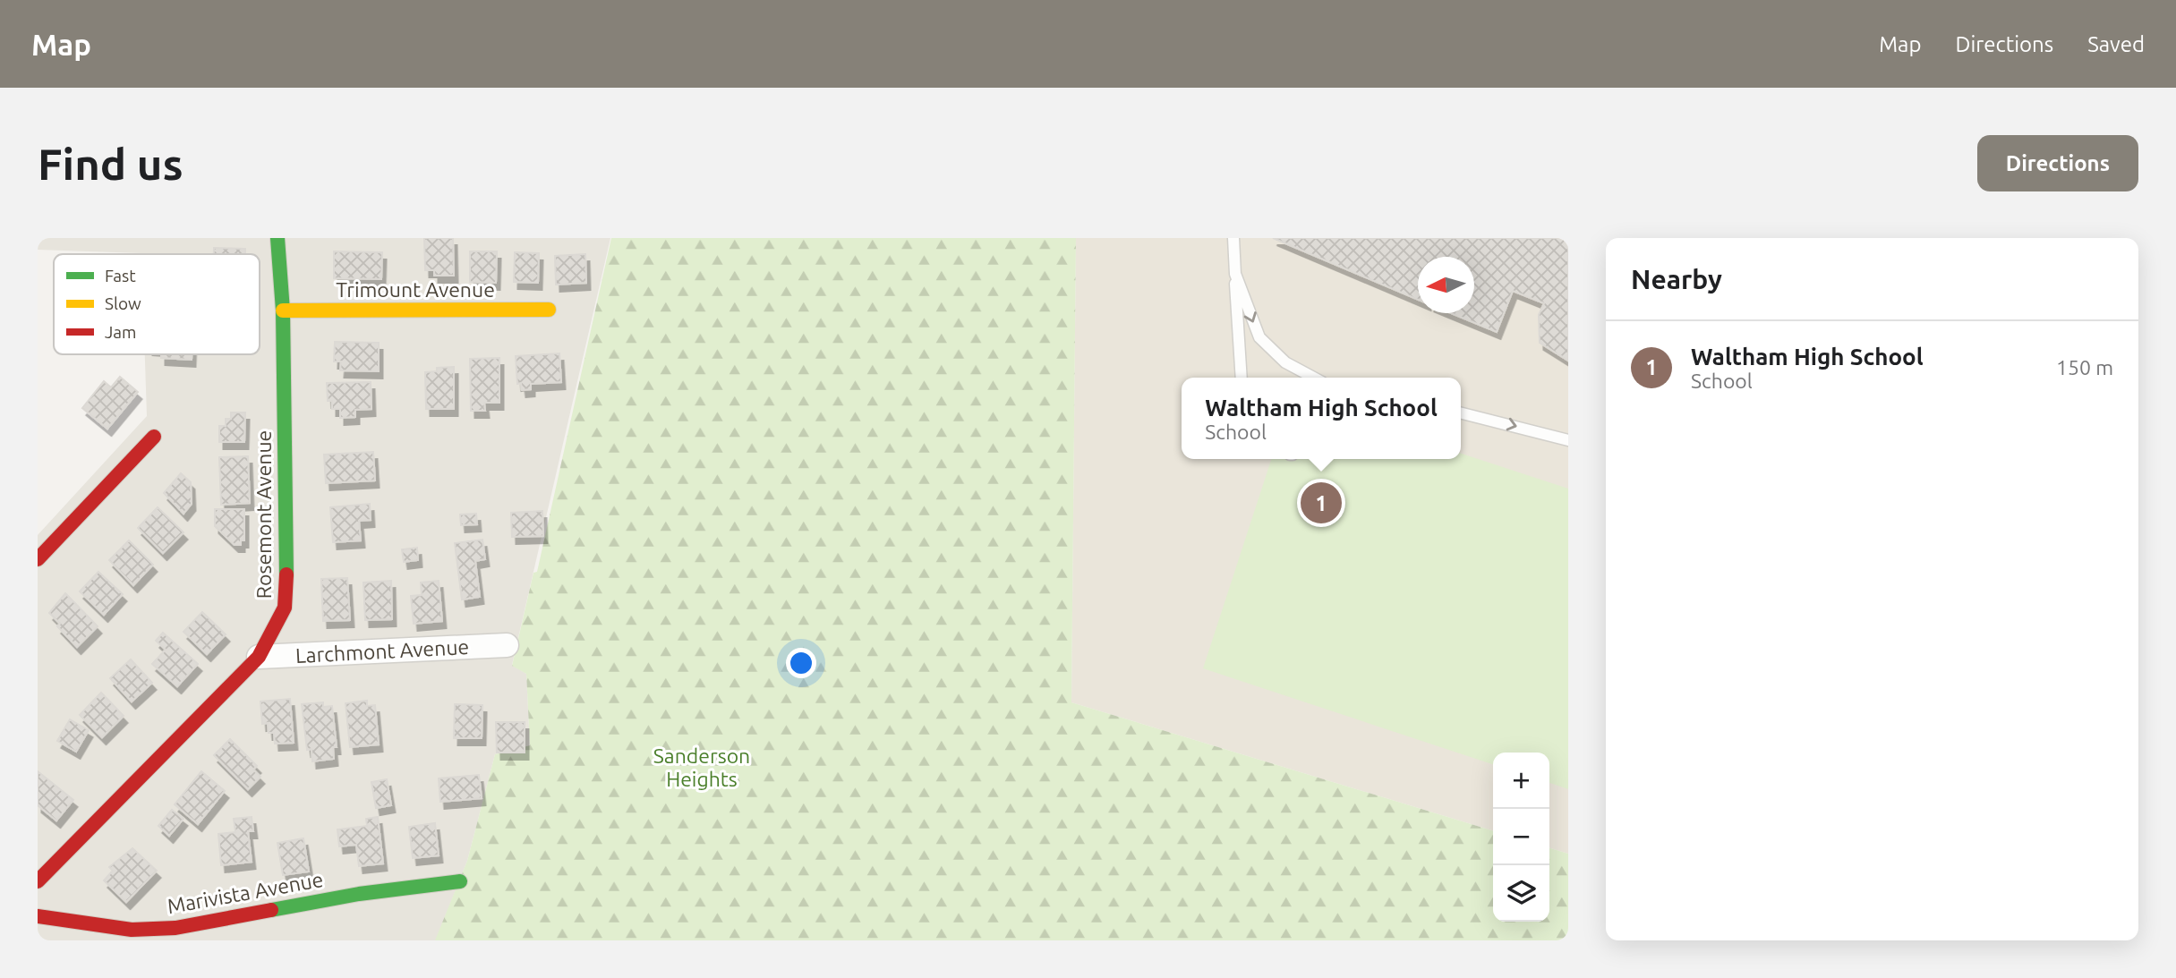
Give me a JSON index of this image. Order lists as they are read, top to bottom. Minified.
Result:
{"streets":{"street":["Trimount Avenue","Rosemont Avenue","Larchmont Avenue","Marivista Avenue"]},"crossings":[["Trimount Avenue","Rosemont Avenue"],["Rosemont Avenue","Larchmont Avenue"]],"parks":["Sanderson Heights"],"legend":["Fast","Slow","Jam"],"north":"left","page":{"header":"Map","nav":["Map","Directions","Saved"],"buttons":"Directions","title":"Find us","heading":"Nearby","list":[{"mark":"1","name":"Waltham High School","note":"School","value":"150 m"}],"popup":["Waltham High School","School"],"pins":"1","map_buttons":["+","−"]}}
